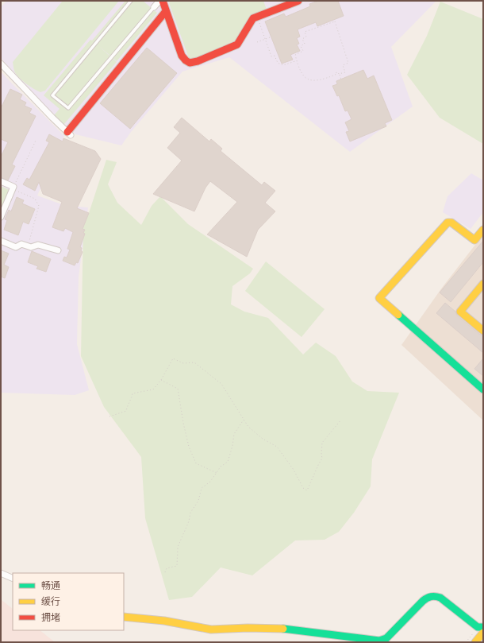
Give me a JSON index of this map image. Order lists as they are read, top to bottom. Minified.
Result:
{"legend":["畅通","缓行","拥堵"]}
